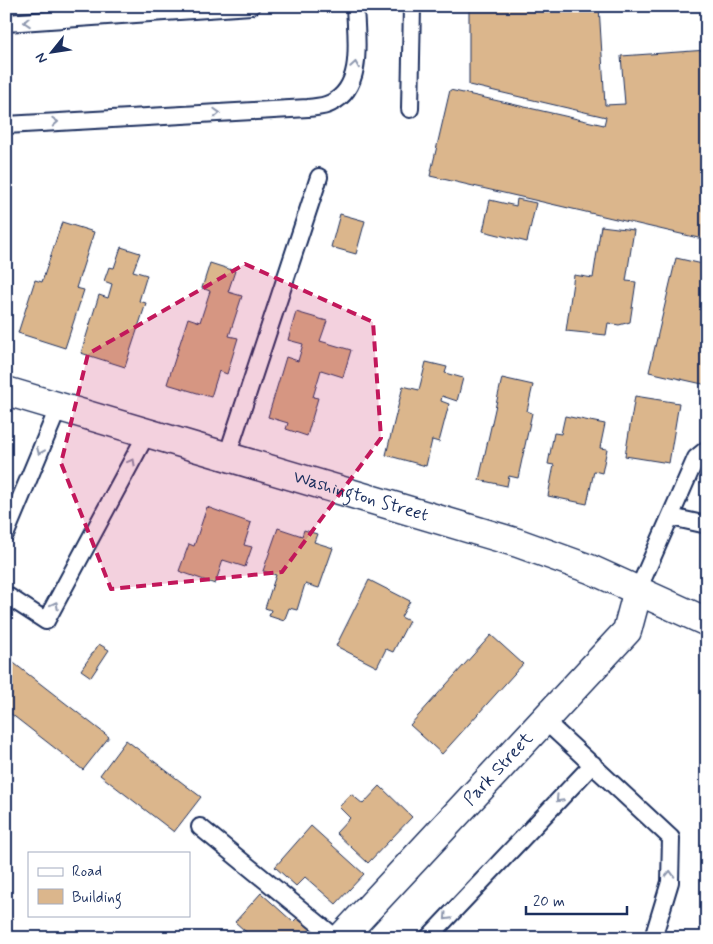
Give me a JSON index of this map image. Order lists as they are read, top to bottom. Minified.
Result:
{"streets":{"main road":["Washington Street","Park Street"]},"crossings":[["Washington Street","Park Street"]],"legend":["Road","Building"],"scale_bar":"20 m","north":"bottom left"}
